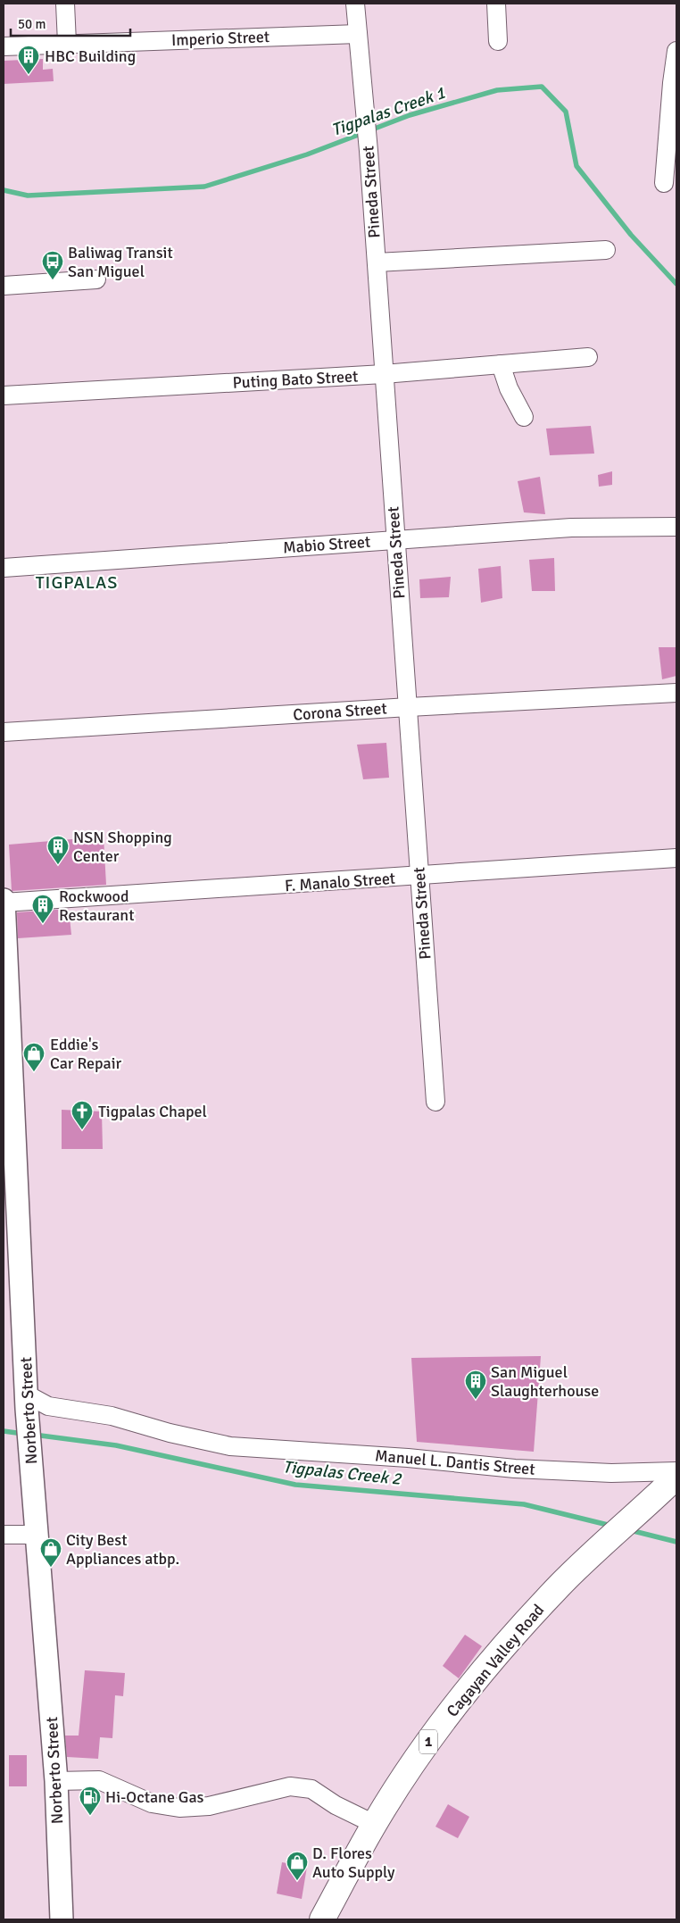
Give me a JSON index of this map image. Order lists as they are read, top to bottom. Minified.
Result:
{"streets":{"highway":["Cagayan Valley Road","1"],"main road":["Norberto Street"],"street":["Imperio Street","Pineda Street","Puting Bato Street","Mabio Street","Corona Street","F. Manalo Street","Manuel L. Dantis Street"]},"crossings":[["Imperio Street","Pineda Street"],["Pineda Street","Puting Bato Street"],["Pineda Street","Mabio Street"],["Pineda Street","Corona Street"],["Pineda Street","F. Manalo Street"],["F. Manalo Street","Norberto Street"],["Norberto Street","Manuel L. Dantis Street"]],"districts":["TIGPALAS"],"water":["Tigpalas Creek 1","Tigpalas Creek 2"],"places":{"building":["HBC Building","NSN Shopping Center","Rockwood Restaurant","San Miguel Slaughterhouse"],"bus stop":["Baliwag Transit San Miguel"],"shop":["Eddie's Car Repair","City Best Appliances atbp.","D. Flores Auto Supply"],"church":["Tigpalas Chapel"],"fuel station":["Hi-Octane Gas"]},"scale_bar":"50 m"}
